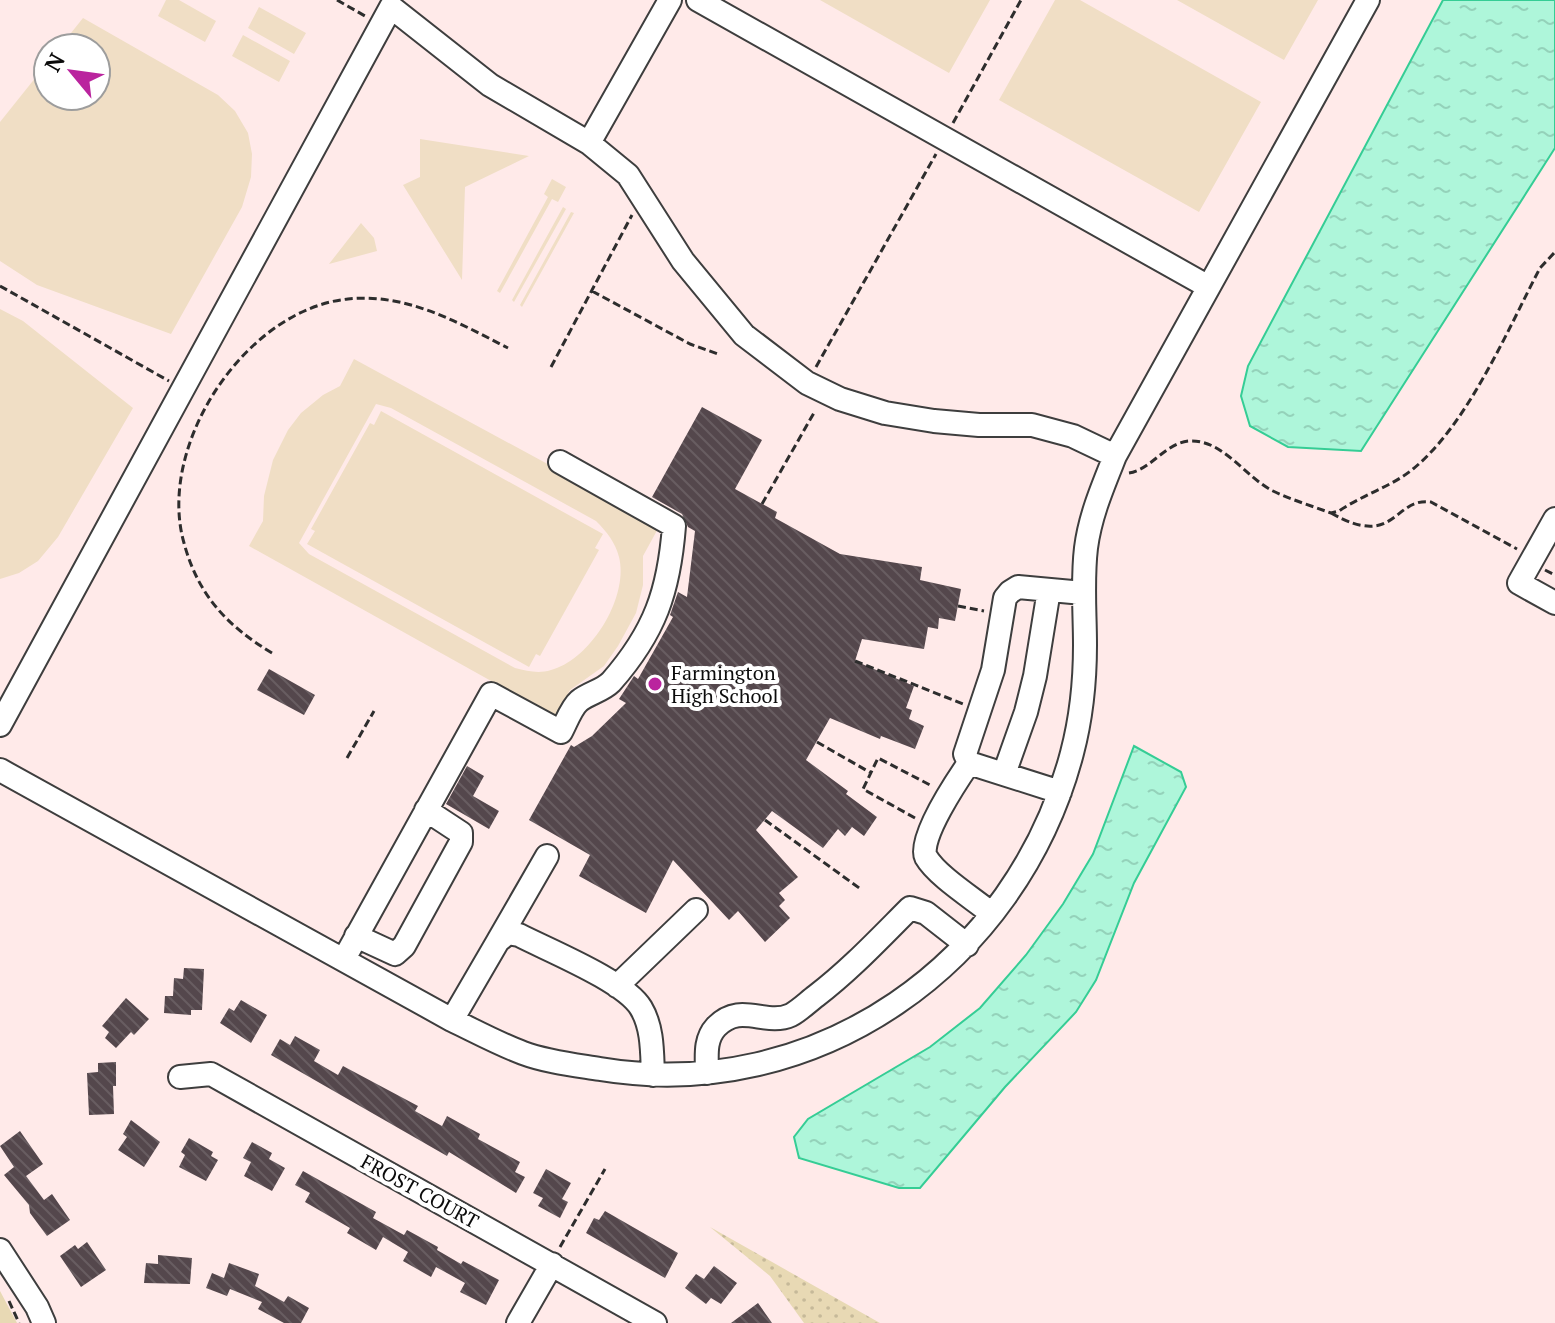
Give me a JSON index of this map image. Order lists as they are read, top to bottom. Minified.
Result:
{"streets":{"street":["FROST COURT"]},"places":["Farmington High School"],"north":"top left"}
